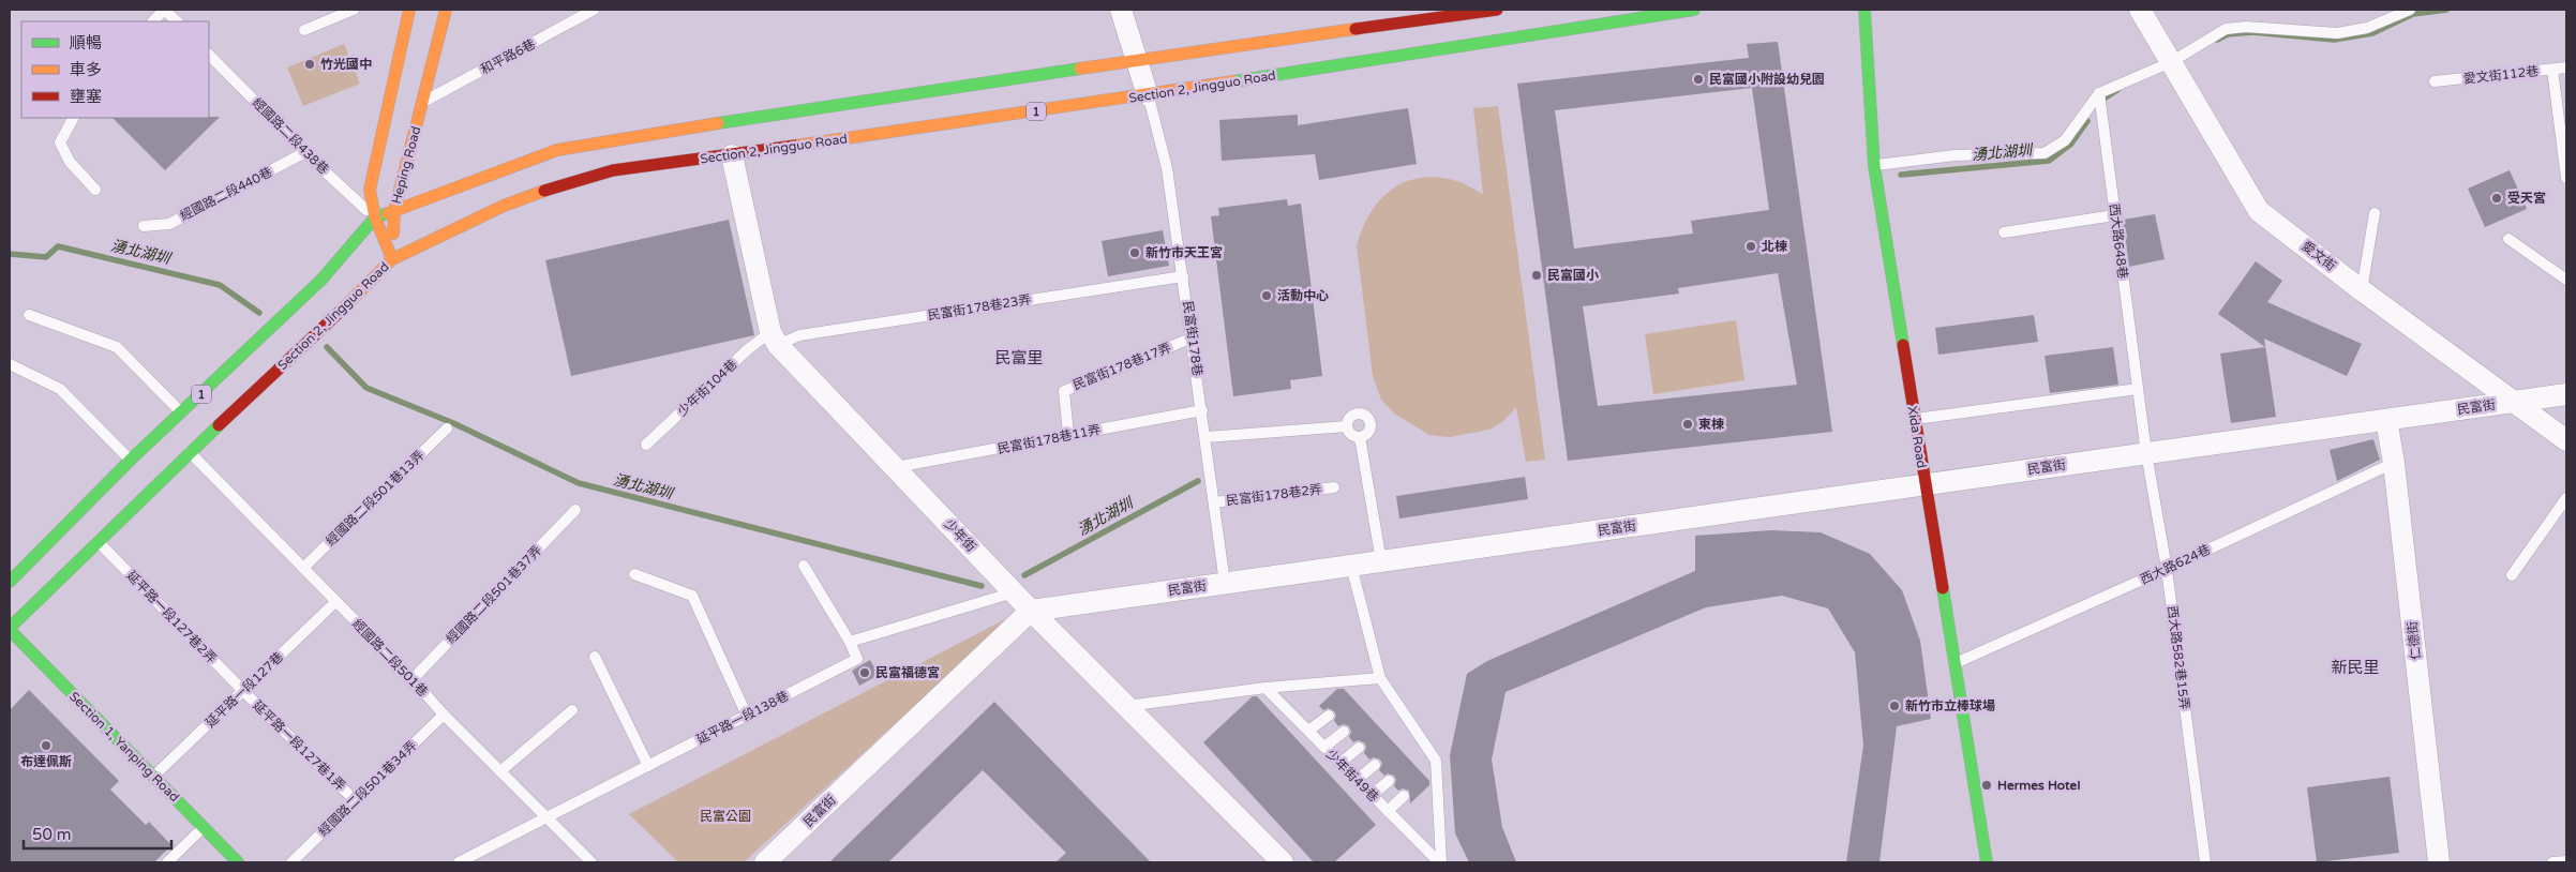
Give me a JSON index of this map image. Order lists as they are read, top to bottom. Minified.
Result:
{"streets":{"main road":["Section 2, Jingguo Road","1","Heping Road","Xida Road","Section 1, Yanping Road"],"street":["愛文街","民富街","少年街","仁德街"],"lane":["和平路6巷","愛文街112巷","經國路二段438巷","經國路二段440巷","西大路648巷","民富街178巷23弄","民富街178巷","民富街178巷17弄","少年街104巷","民富街178巷11弄","民富街178巷2弄","經國路二段501巷13弄","西大路624巷","經國路二段501巷37弄","延平路一段127巷2弄","經國路二段501巷","西大路582巷15弄","延平路一段127巷","延平路一段138巷","延平路一段127巷1弄","少年街49巷","經國路二段501巷34弄"]},"crossings":[["和平路6巷","Heping Road"],["Section 2, Jingguo Road","Heping Road"],["Section 2, Jingguo Road","民富街178巷"],["Section 2, Jingguo Road","延平路一段127巷2弄"],["Section 2, Jingguo Road","經國路二段501巷"],["Section 2, Jingguo Road","Section 1, Yanping Road"],["1","經國路二段438巷"],["1","Heping Road"],["經國路二段438巷","Heping Road"],["經國路二段438巷","經國路二段440巷"],["西大路648巷","民富街"],["西大路648巷","西大路582巷15弄"],["愛文街","民富街"],["民富街178巷23弄","民富街178巷"],["民富街178巷23弄","少年街104巷"],["民富街178巷23弄","少年街"],["民富街178巷","民富街178巷17弄"],["民富街178巷","民富街"],["民富街178巷","民富街178巷11弄"],["民富街178巷","民富街178巷2弄"],["民富街178巷17弄","民富街178巷11弄"],["少年街104巷","少年街"],["民富街","Xida Road"],["民富街","少年街"],["民富街","仁德街"],["民富街","西大路582巷15弄"],["Xida Road","西大路624巷"],["民富街178巷11弄","少年街"],["經國路二段501巷13弄","經國路二段501巷"],["西大路624巷","仁德街"],["西大路624巷","西大路582巷15弄"],["經國路二段501巷37弄","經國路二段501巷"],["延平路一段127巷2弄","延平路一段127巷"],["延平路一段127巷2弄","延平路一段127巷1弄"],["經國路二段501巷","延平路一段127巷"],["經國路二段501巷","延平路一段138巷"],["經國路二段501巷","經國路二段501巷34弄"],["延平路一段127巷","延平路一段127巷1弄"],["延平路一段127巷","Section 1, Yanping Road"],["延平路一段127巷1弄","經國路二段501巷34弄"]],"districts":["民富里","新民里"],"water":["湧北湖圳"],"parks":["民富公園"],"places":["竹光國中","民富國小附設幼兒園","受天宮","北棟","新竹市天王宮","民富國小","活動中心","東棟","民富福德宮","新竹市立棒球場","布達佩斯","Hermes Hotel"],"legend":["順暢","車多","壅塞"],"scale_bar":"50 m"}
